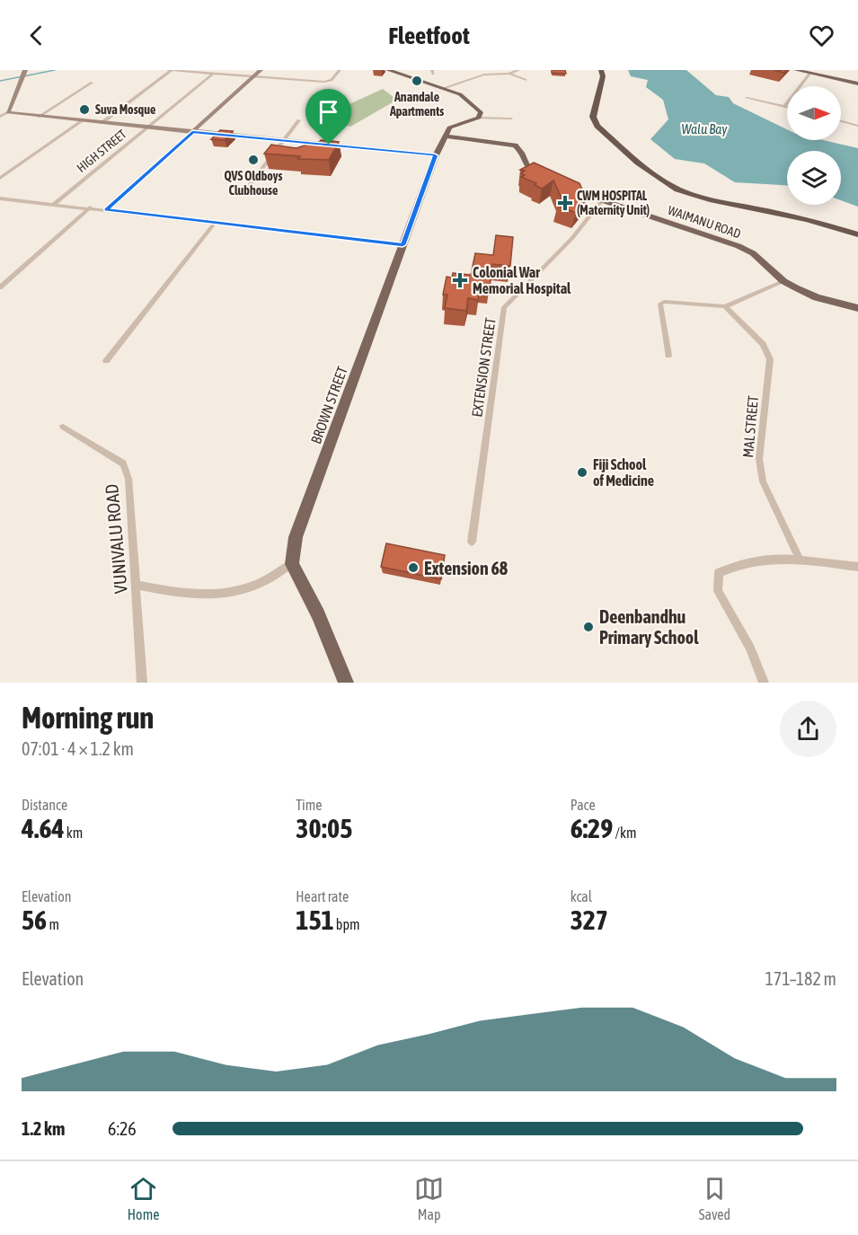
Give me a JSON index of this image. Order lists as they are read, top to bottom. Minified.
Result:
{"streets":{"main road":["WAIMANU ROAD","BROWN STREET"],"street":["HIGH STREET","EXTENSION STREET","MAL STREET","VUNIVALU ROAD"]},"crossings":[["WAIMANU ROAD","EXTENSION STREET"]],"water":["Walu Bay"],"places":{"other":["Anandale Apartments","Suva Mosque","QVS Oldboys Clubhouse","Fiji School of Medicine","Extension 68","Deenbandhu Primary School"],"health":["CWM HOSPITAL (Maternity Unit)","Colonial War Memorial Hospital"]},"north":"right","page":{"header":"Fleetfoot","heading":["Morning run","07:01 · 4 × 1.2 km"],"stats":[["Distance","4.64 km"],["Time","30:05"],["Pace","6:29 /km"],["Elevation","56 m"],["Heart rate","151 bpm"],["kcal","327"]],"chart":["Elevation","171–182 m"],"list":[{"name":"1.2 km","note":"6:26"}],"tabs":["Home","Map","Saved"]}}
